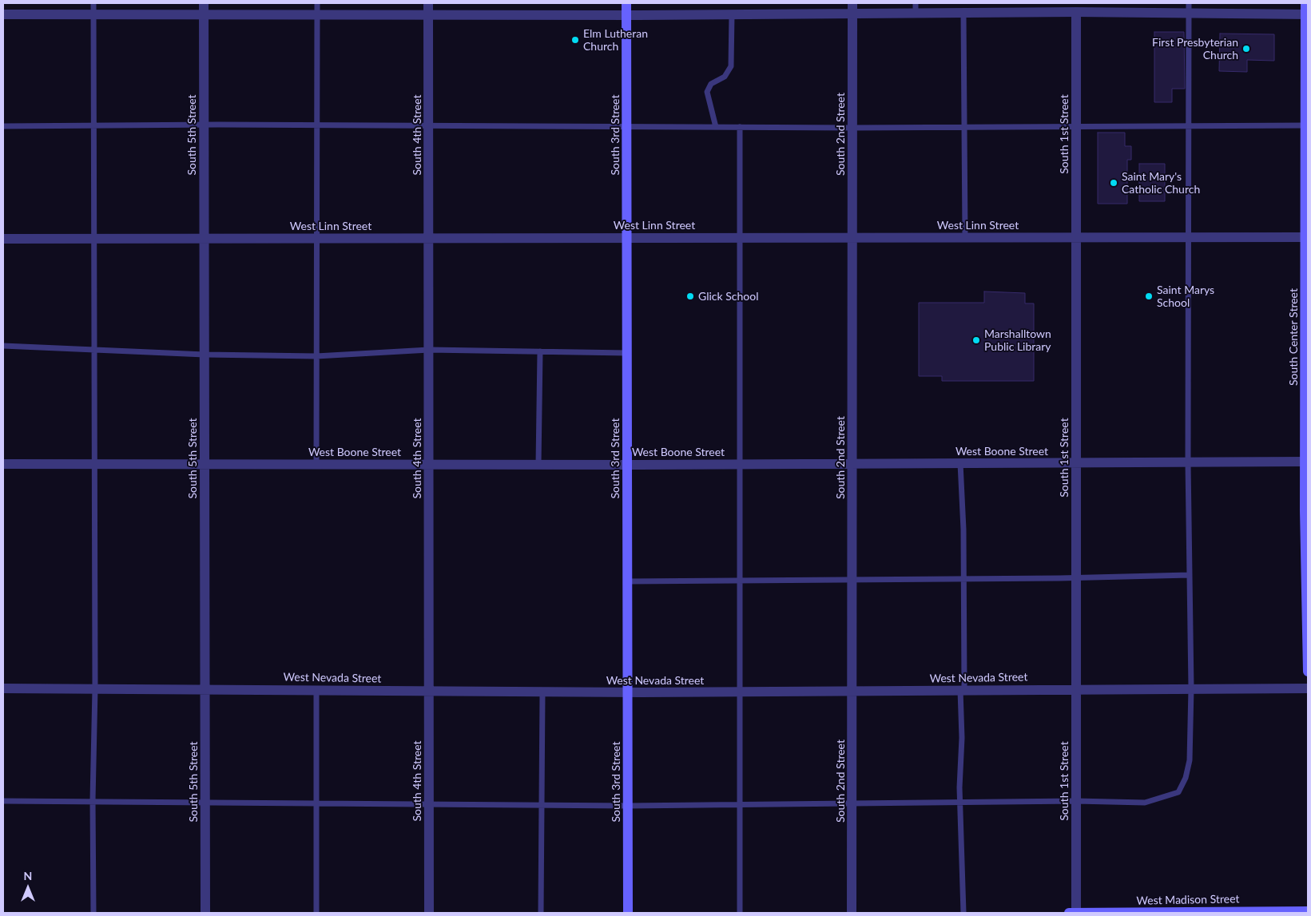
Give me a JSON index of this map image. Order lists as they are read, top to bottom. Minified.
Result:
{"streets":{"main road":["South 3rd Street","South Center Street","West Madison Street"],"street":["South 2nd Street","South 1st Street","South 5th Street","South 4th Street","West Linn Street","West Boone Street","West Nevada Street"]},"crossings":[["South 2nd Street","West Linn Street"],["South 2nd Street","West Boone Street"],["South 2nd Street","West Nevada Street"],["South 1st Street","West Linn Street"],["South 1st Street","West Boone Street"],["South 1st Street","West Nevada Street"],["South 1st Street","West Madison Street"],["South 5th Street","West Linn Street"],["South 5th Street","West Boone Street"],["South 5th Street","West Nevada Street"],["South 4th Street","West Linn Street"],["South 4th Street","West Boone Street"],["South 4th Street","West Nevada Street"],["South 3rd Street","West Linn Street"],["South 3rd Street","West Boone Street"],["South 3rd Street","West Nevada Street"],["West Linn Street","South Center Street"],["South Center Street","West Boone Street"]],"places":["Elm Lutheran Church","First Presbyterian Church","Saint Mary's Catholic Church","Glick School","Saint Marys School","Marshalltown Public Library"],"north":"top"}
